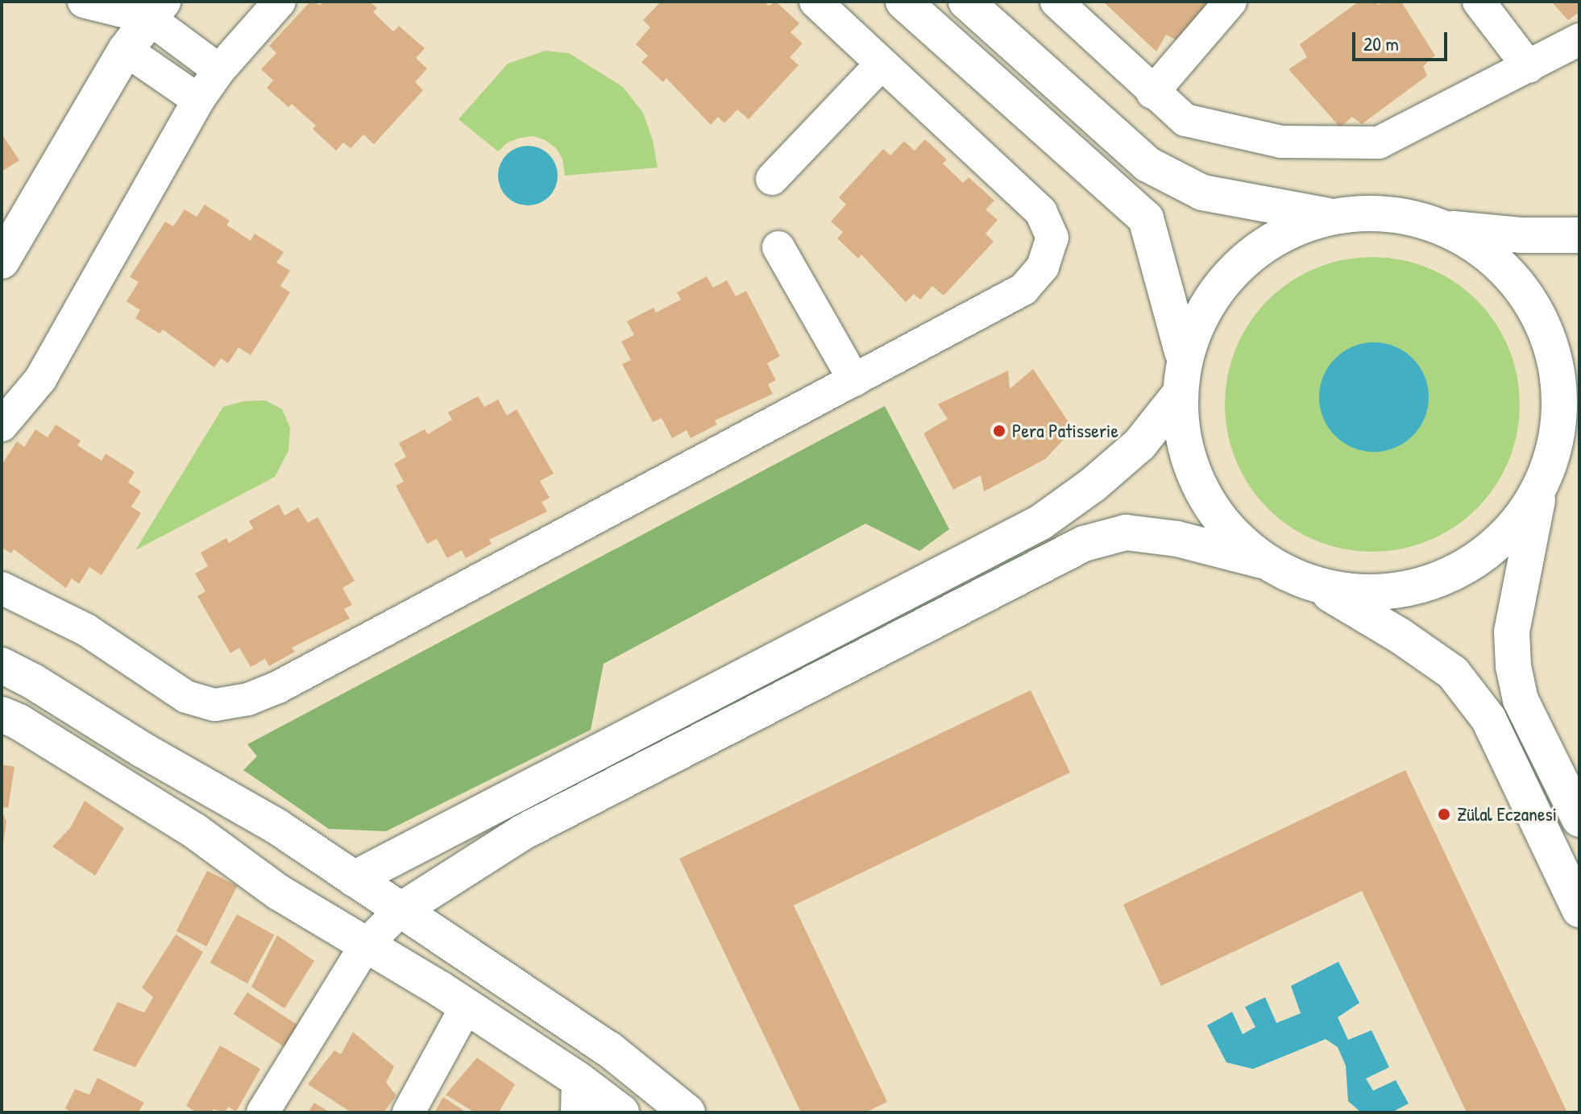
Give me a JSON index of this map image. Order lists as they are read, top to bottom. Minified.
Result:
{"places":["Pera Patisserie","Zülal Eczanesi"],"scale_bar":"20 m"}
